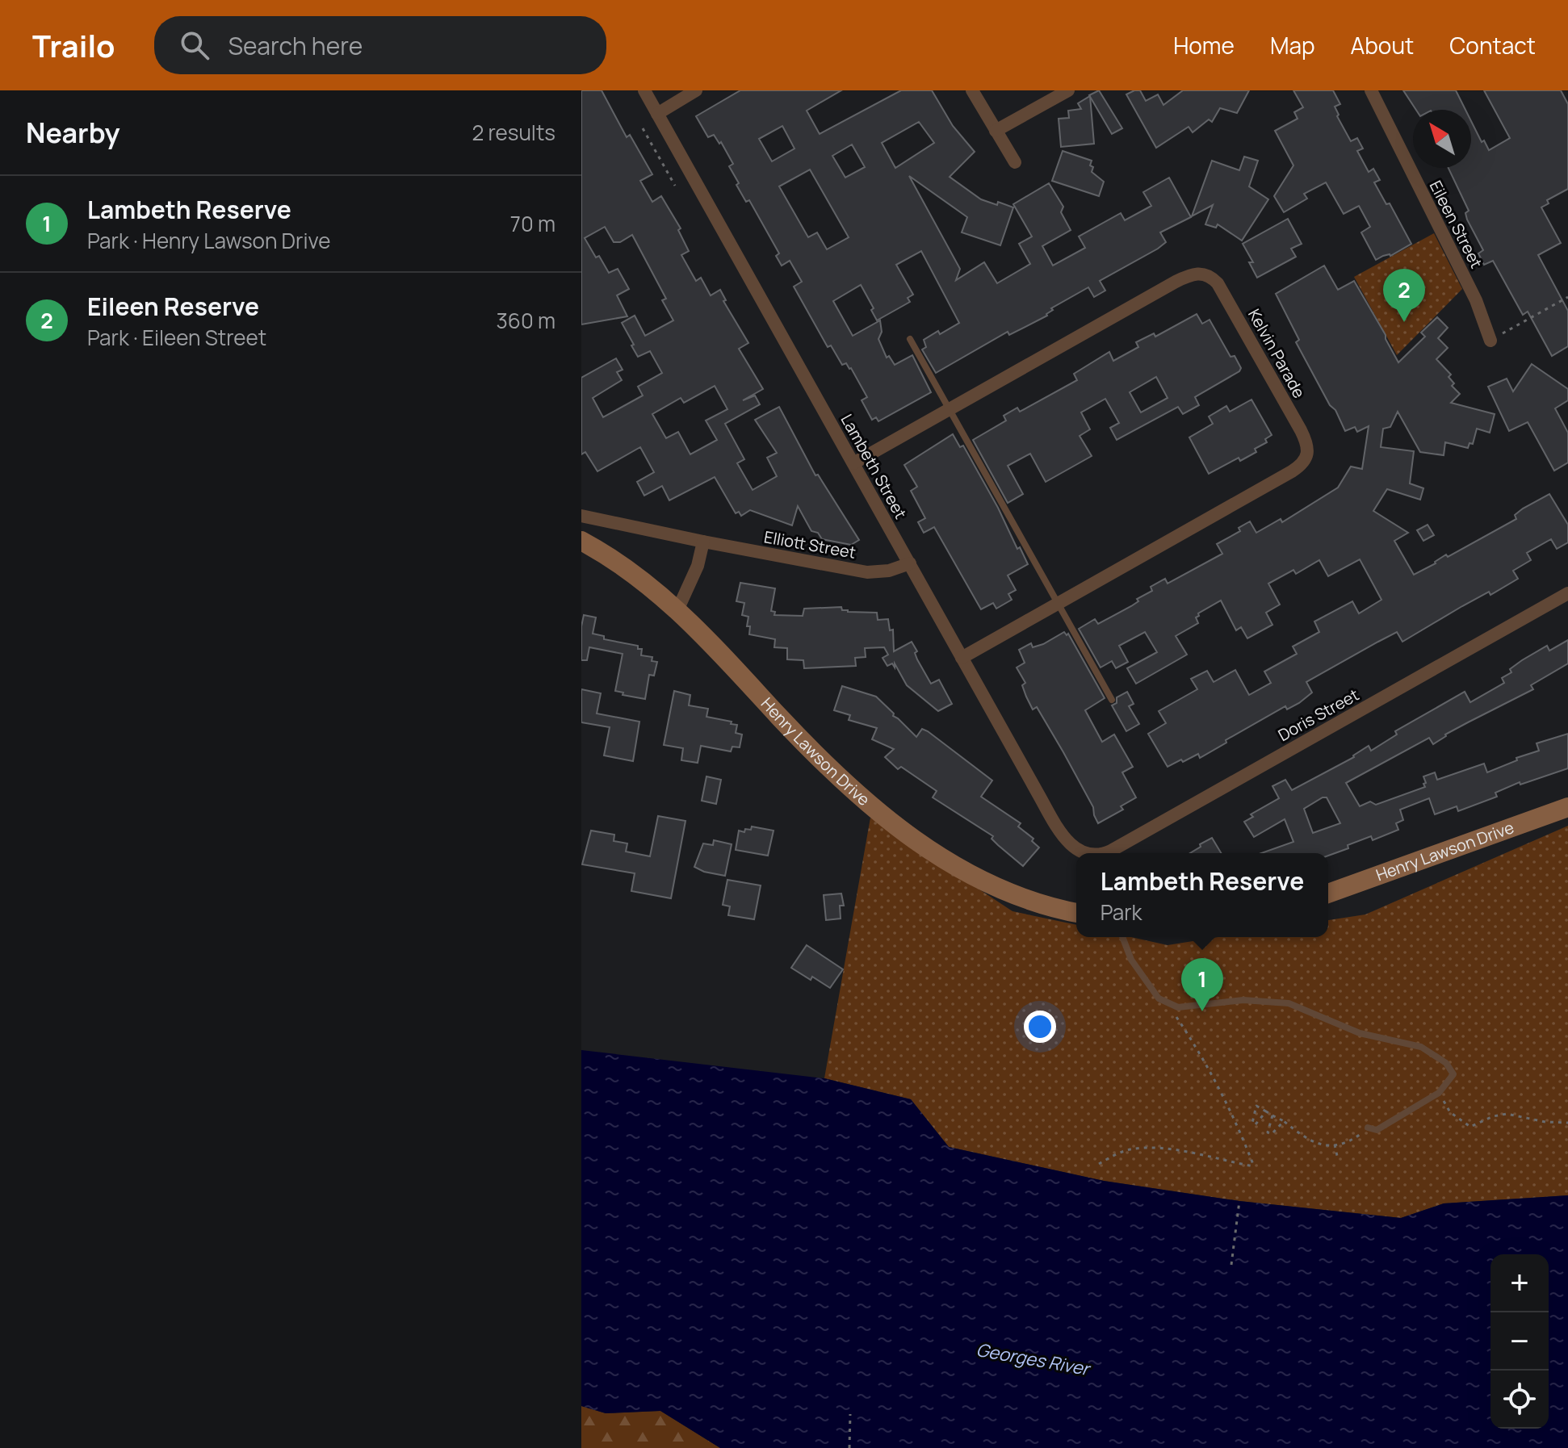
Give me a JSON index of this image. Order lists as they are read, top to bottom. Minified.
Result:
{"streets":{"main road":["Henry Lawson Drive"],"street":["Eileen Street","Kelvin Parade","Lambeth Street","Elliott Street","Doris Street"]},"crossings":[["Kelvin Parade","Lambeth Street"],["Lambeth Street","Elliott Street"],["Lambeth Street","Doris Street"]],"water":["Georges River"],"north":"top left","page":{"header":"Trailo","search":"Search here","nav":["Home","Map","About","Contact"],"heading":["Nearby","2 results"],"list":[{"mark":"1","name":"Lambeth Reserve","note":"Park · Henry Lawson Drive","value":"70 m"},{"mark":"2","name":"Eileen Reserve","note":"Park · Eileen Street","value":"360 m"}],"pins":["2","1"],"popup":["Lambeth Reserve","Park"],"map_buttons":["+","−"]}}
